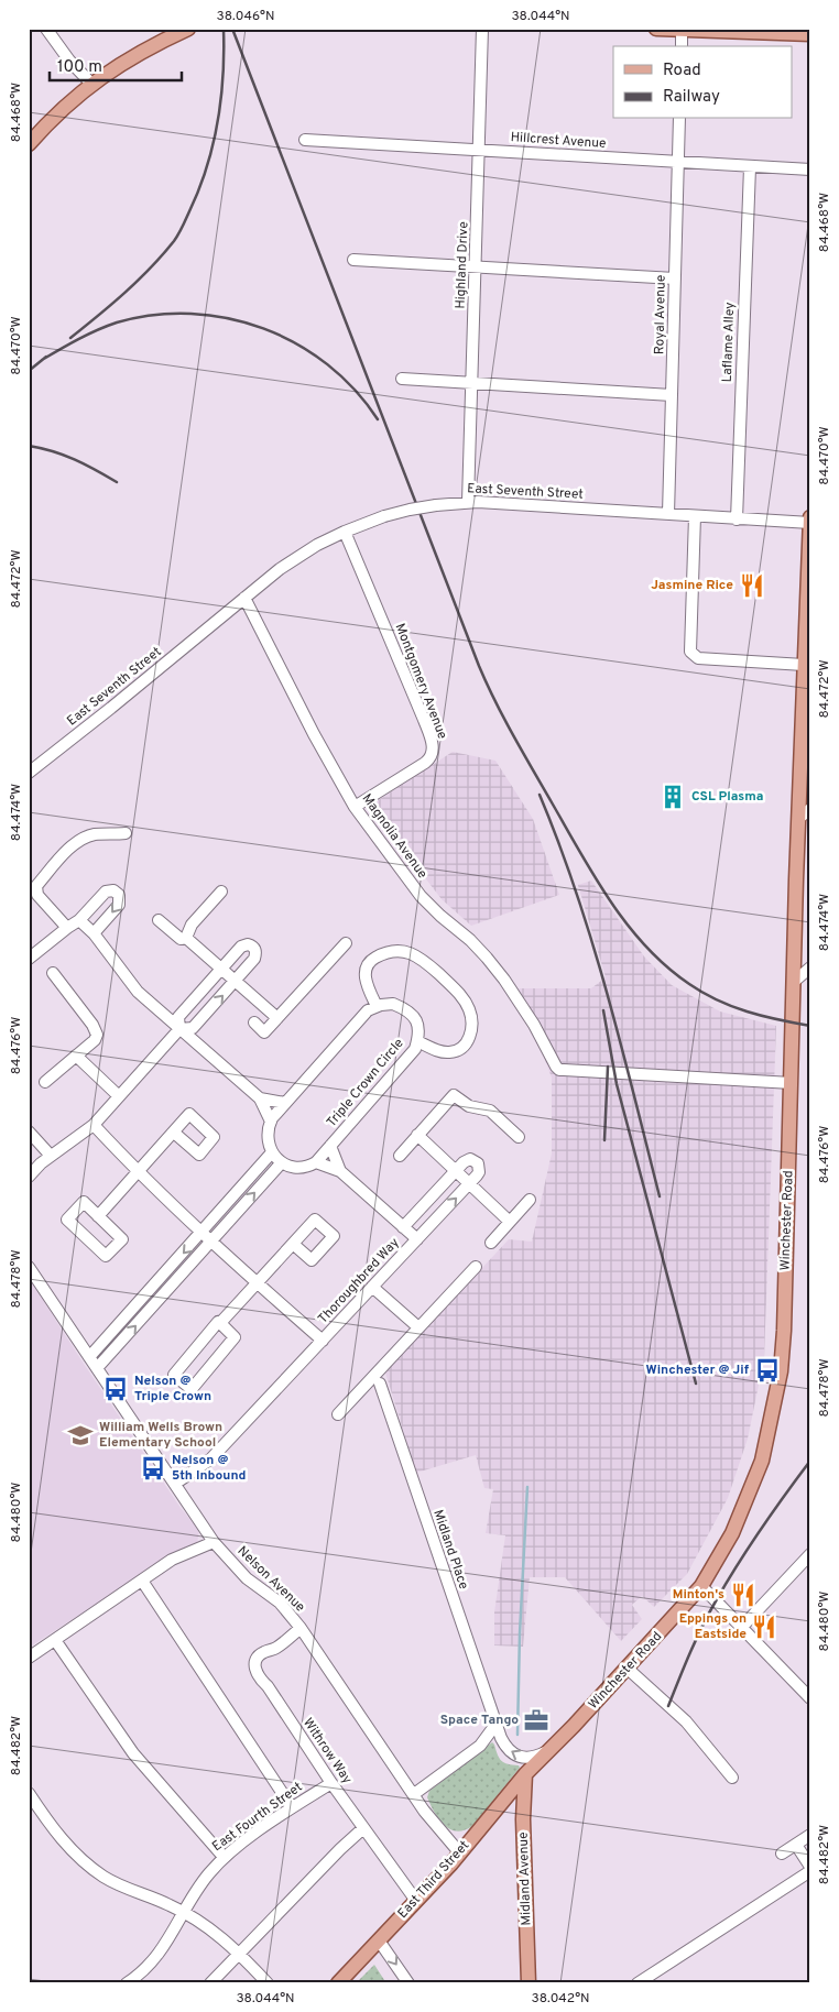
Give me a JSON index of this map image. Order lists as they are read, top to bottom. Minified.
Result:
{"streets":{"main road":["Winchester Road","Midland Avenue","East Third Street"],"street":["Hillcrest Avenue","Highland Drive","Royal Avenue","Laflame Alley","East Seventh Street","Montgomery Avenue","Magnolia Avenue","Triple Crown Circle","Thoroughbred Way","Midland Place","Nelson Avenue","Withrow Way","East Fourth Street"]},"crossings":[["Hillcrest Avenue","Highland Drive"],["Hillcrest Avenue","Royal Avenue"],["Hillcrest Avenue","Laflame Alley"],["Highland Drive","East Seventh Street"],["Royal Avenue","East Seventh Street"],["Laflame Alley","East Seventh Street"],["East Seventh Street","Montgomery Avenue"],["East Seventh Street","Magnolia Avenue"],["East Seventh Street","Winchester Road"],["Montgomery Avenue","Magnolia Avenue"],["Magnolia Avenue","Winchester Road"],["Winchester Road","Midland Place"],["Winchester Road","Midland Avenue"],["Winchester Road","East Third Street"],["Thoroughbred Way","Nelson Avenue"],["Nelson Avenue","Withrow Way"],["Nelson Avenue","East Third Street"],["Withrow Way","East Fourth Street"],["Withrow Way","East Third Street"],["Midland Avenue","East Third Street"]],"places":{"restaurant":["Jasmine Rice","Minton's","Eppings on Eastside"],"building":["CSL Plasma"],"bus stop":["Winchester @ Jif","Nelson @ Triple Crown","Nelson @ 5th Inbound"],"school or university":["William Wells Brown Elementary School"],"office":["Space Tango"]},"legend":["Road","Railway"],"scale_bar":"100 m","coordinates":["38.046°N","38.044°N","84.468°W","84.470°W","84.472°W","84.474°W","84.476°W","84.478°W","84.480°W","84.482°W","38.042°N"]}
